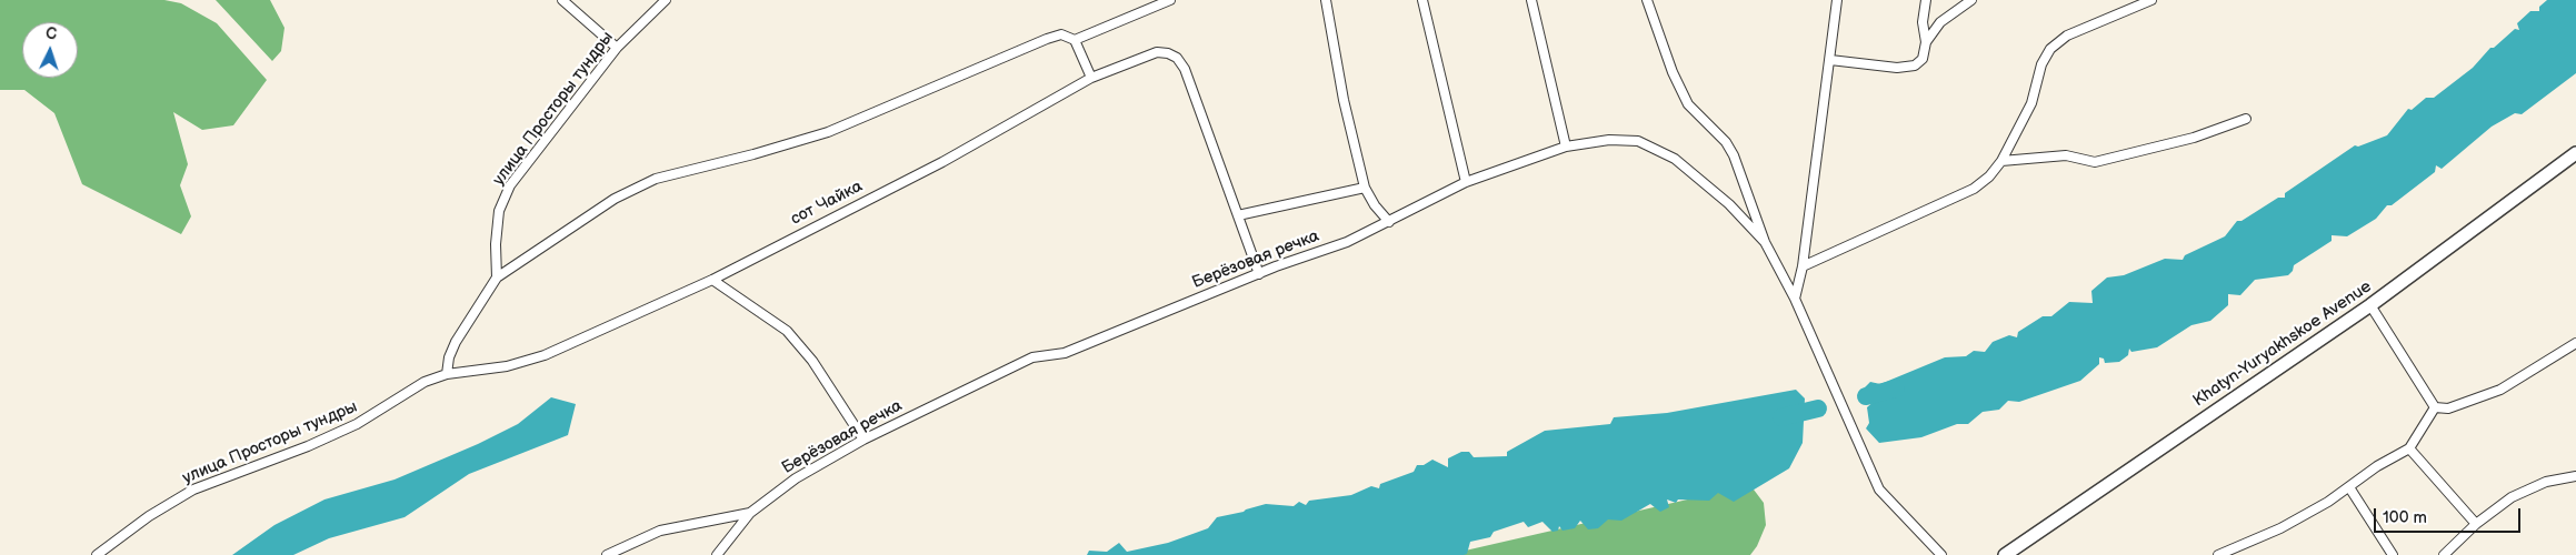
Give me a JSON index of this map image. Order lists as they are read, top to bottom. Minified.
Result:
{"streets":{"main road":["Khatyn-Yuryakhskoe Avenue"],"street":["улица Просторы тундры","сот Чайка","Берёзовая речка"]},"crossings":[["улица Просторы тундры","сот Чайка"]],"scale_bar":"100 m","north":"top"}
